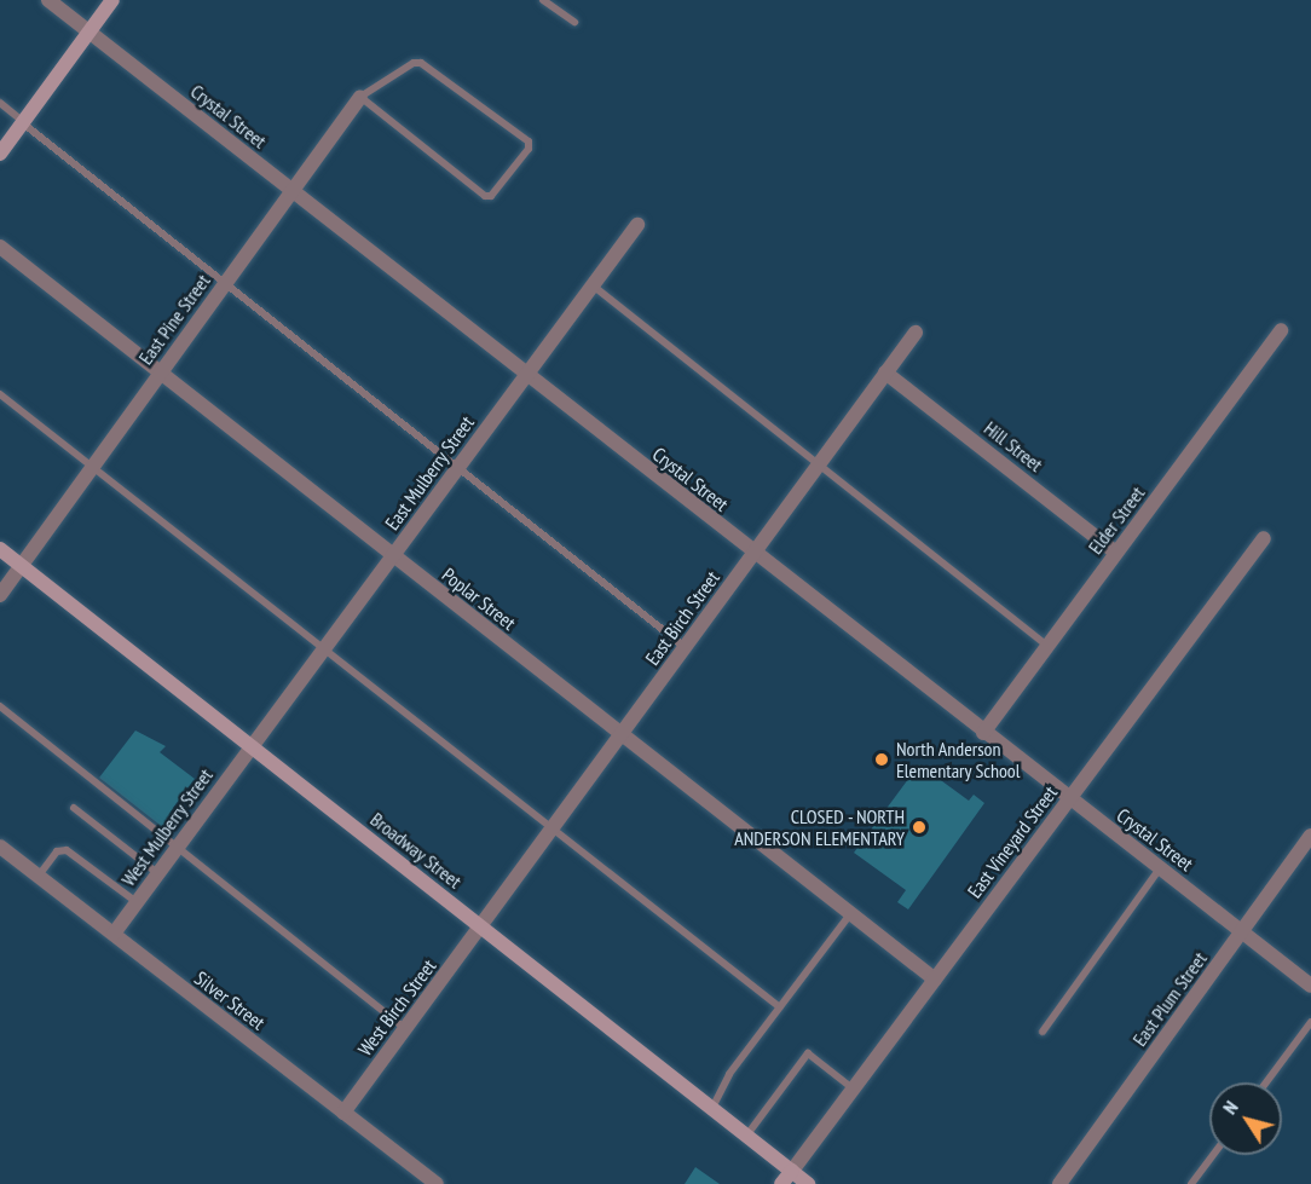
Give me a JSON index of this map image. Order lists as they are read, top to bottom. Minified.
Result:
{"streets":{"main road":["Broadway Street"],"street":["Crystal Street","East Pine Street","Hill Street","East Mulberry Street","Elder Street","Poplar Street","East Birch Street","West Mulberry Street","East Vineyard Street","East Plum Street","Silver Street","West Birch Street"]},"crossings":[["Crystal Street","East Pine Street"],["Crystal Street","East Mulberry Street"],["Crystal Street","Elder Street"],["Crystal Street","East Birch Street"],["Crystal Street","East Vineyard Street"],["Crystal Street","East Plum Street"],["East Pine Street","Poplar Street"],["East Pine Street","Broadway Street"],["Hill Street","Elder Street"],["Hill Street","East Birch Street"],["East Mulberry Street","Poplar Street"],["East Mulberry Street","West Mulberry Street"],["East Mulberry Street","Broadway Street"],["Poplar Street","East Birch Street"],["Poplar Street","East Vineyard Street"],["East Birch Street","Broadway Street"],["East Birch Street","West Birch Street"],["West Mulberry Street","Broadway Street"],["West Mulberry Street","Silver Street"],["East Vineyard Street","Broadway Street"],["Broadway Street","West Birch Street"],["Silver Street","West Birch Street"]],"places":["North Anderson Elementary School","CLOSED - NORTH ANDERSON ELEMENTARY"],"north":"top left"}
